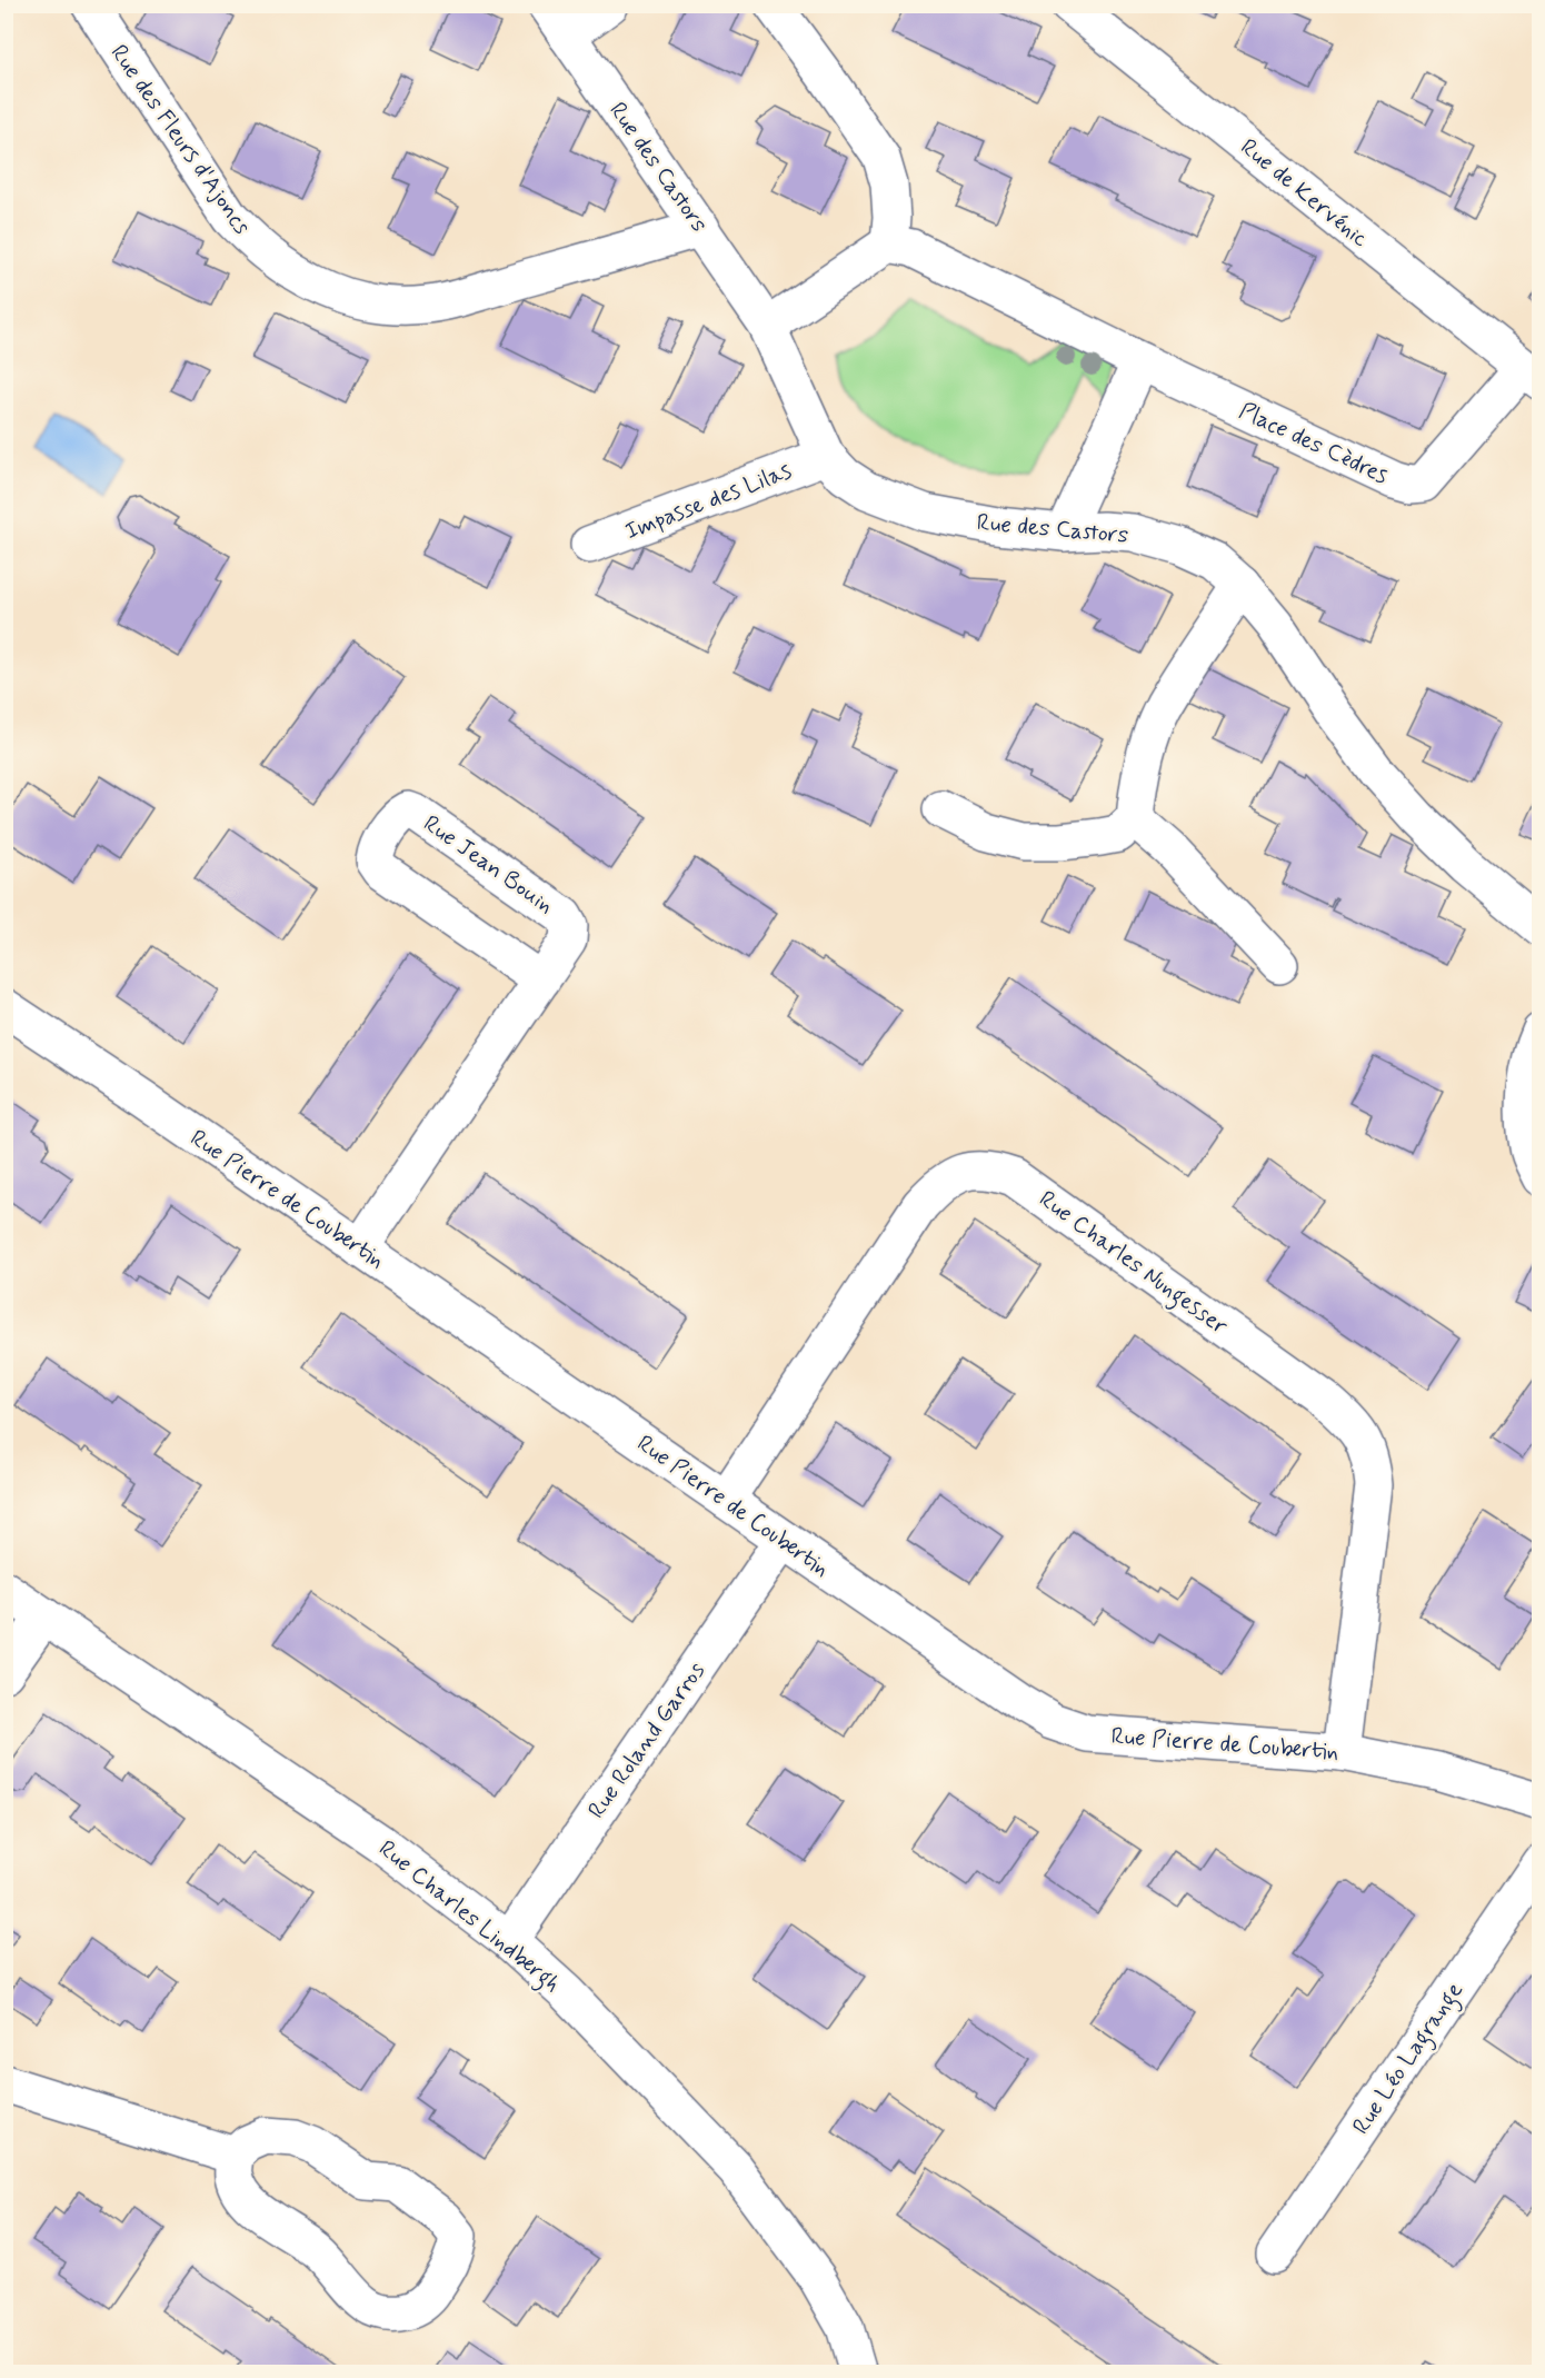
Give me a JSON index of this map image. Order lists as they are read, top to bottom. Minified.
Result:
{"streets":{"street":["Rue des Fleurs d'Ajoncs","Rue des Castors","Rue de Kervénic","Place des Cèdres","Impasse des Lilas","Rue Jean Bouin","Rue Pierre de Coubertin","Rue Charles Nungesser","Rue Roland Garros","Rue Charles Lindbergh","Rue Léo Lagrange"]},"crossings":[["Rue des Fleurs d'Ajoncs","Rue des Castors"],["Rue des Castors","Impasse des Lilas"],["Rue de Kervénic","Place des Cèdres"],["Rue Jean Bouin","Rue Pierre de Coubertin"],["Rue Pierre de Coubertin","Rue Charles Nungesser"],["Rue Pierre de Coubertin","Rue Roland Garros"],["Rue Roland Garros","Rue Charles Lindbergh"]]}
